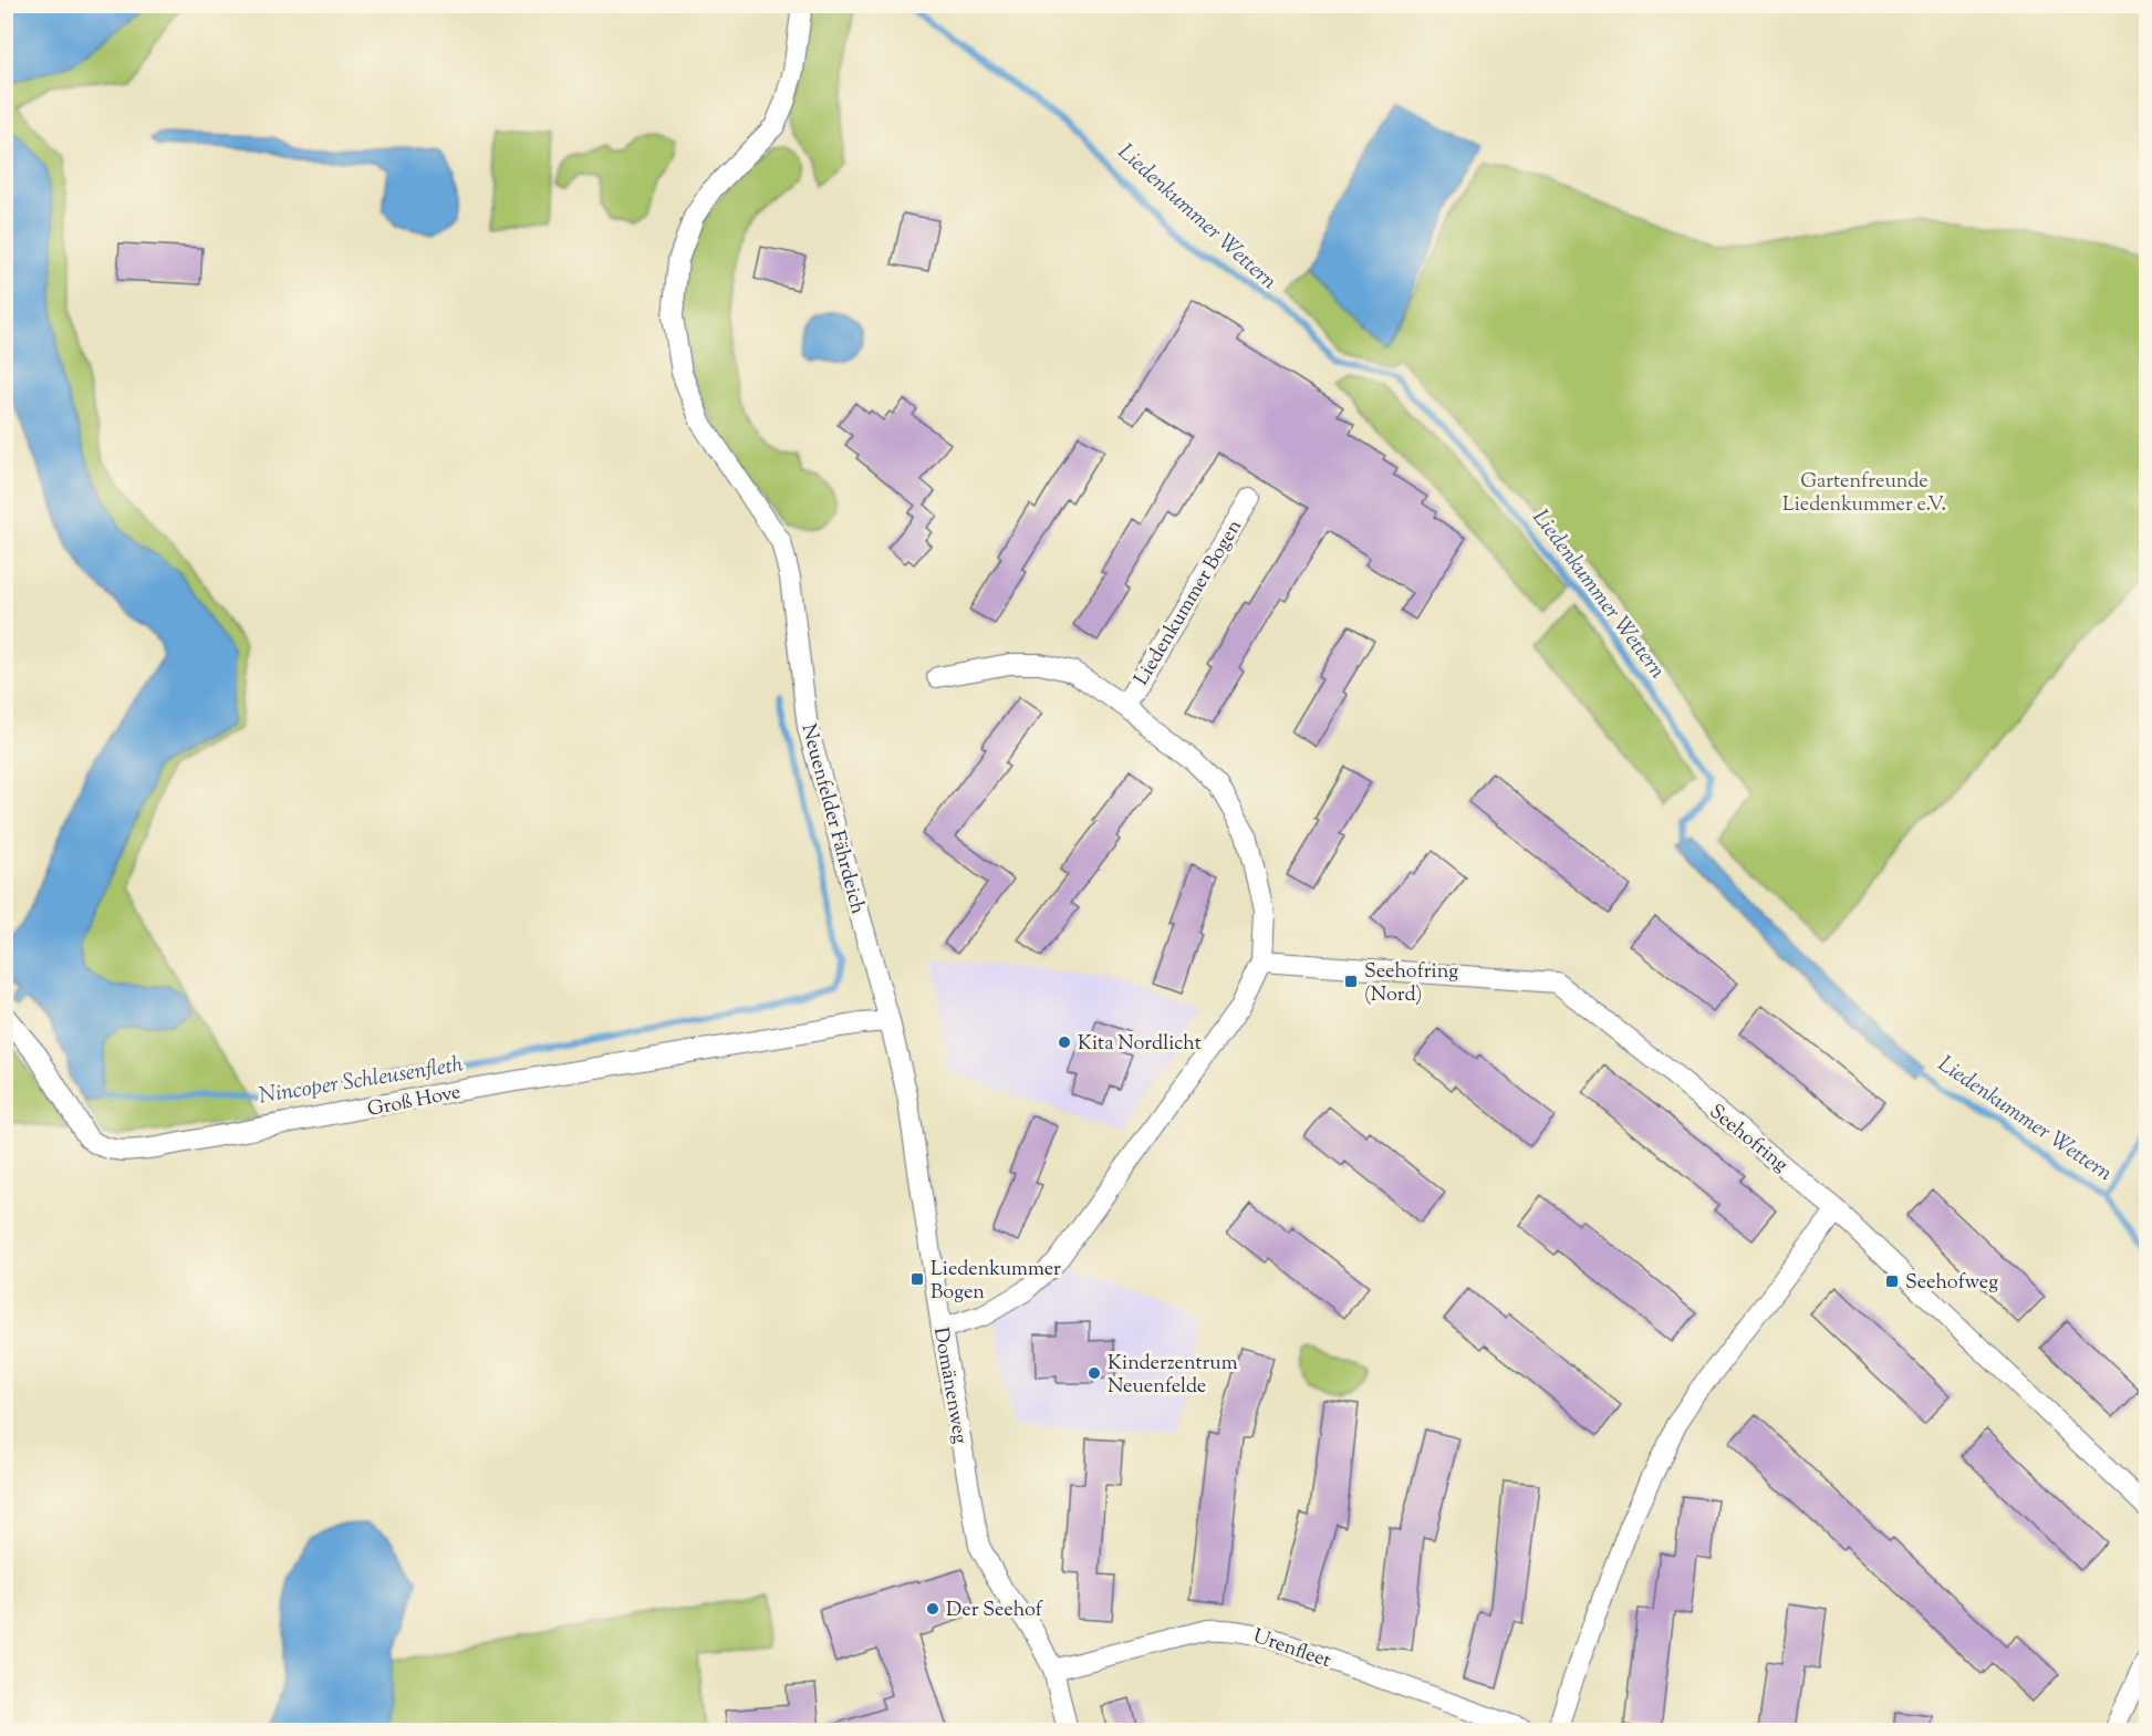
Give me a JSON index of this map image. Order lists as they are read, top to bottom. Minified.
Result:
{"streets":{"street":["Liedenkummer Bogen","Neuenfelder Fährdeich","Groß Hove","Seehofring","Domänenweg","Urenfleet"]},"crossings":[["Liedenkummer Bogen","Seehofring"],["Liedenkummer Bogen","Domänenweg"],["Neuenfelder Fährdeich","Groß Hove"],["Neuenfelder Fährdeich","Domänenweg"],["Groß Hove","Domänenweg"],["Domänenweg","Urenfleet"]],"water":["Liedenkummer Wettern","Nincoper Schleusenfleth"],"parks":["Gartenfreunde Liedenkummer e.V."],"places":{"transit":["Seehofring (Nord)","Liedenkummer Bogen","Seehofweg"],"other":["Kita Nordlicht","Kinderzentrum Neuenfelde","Der Seehof"]}}
